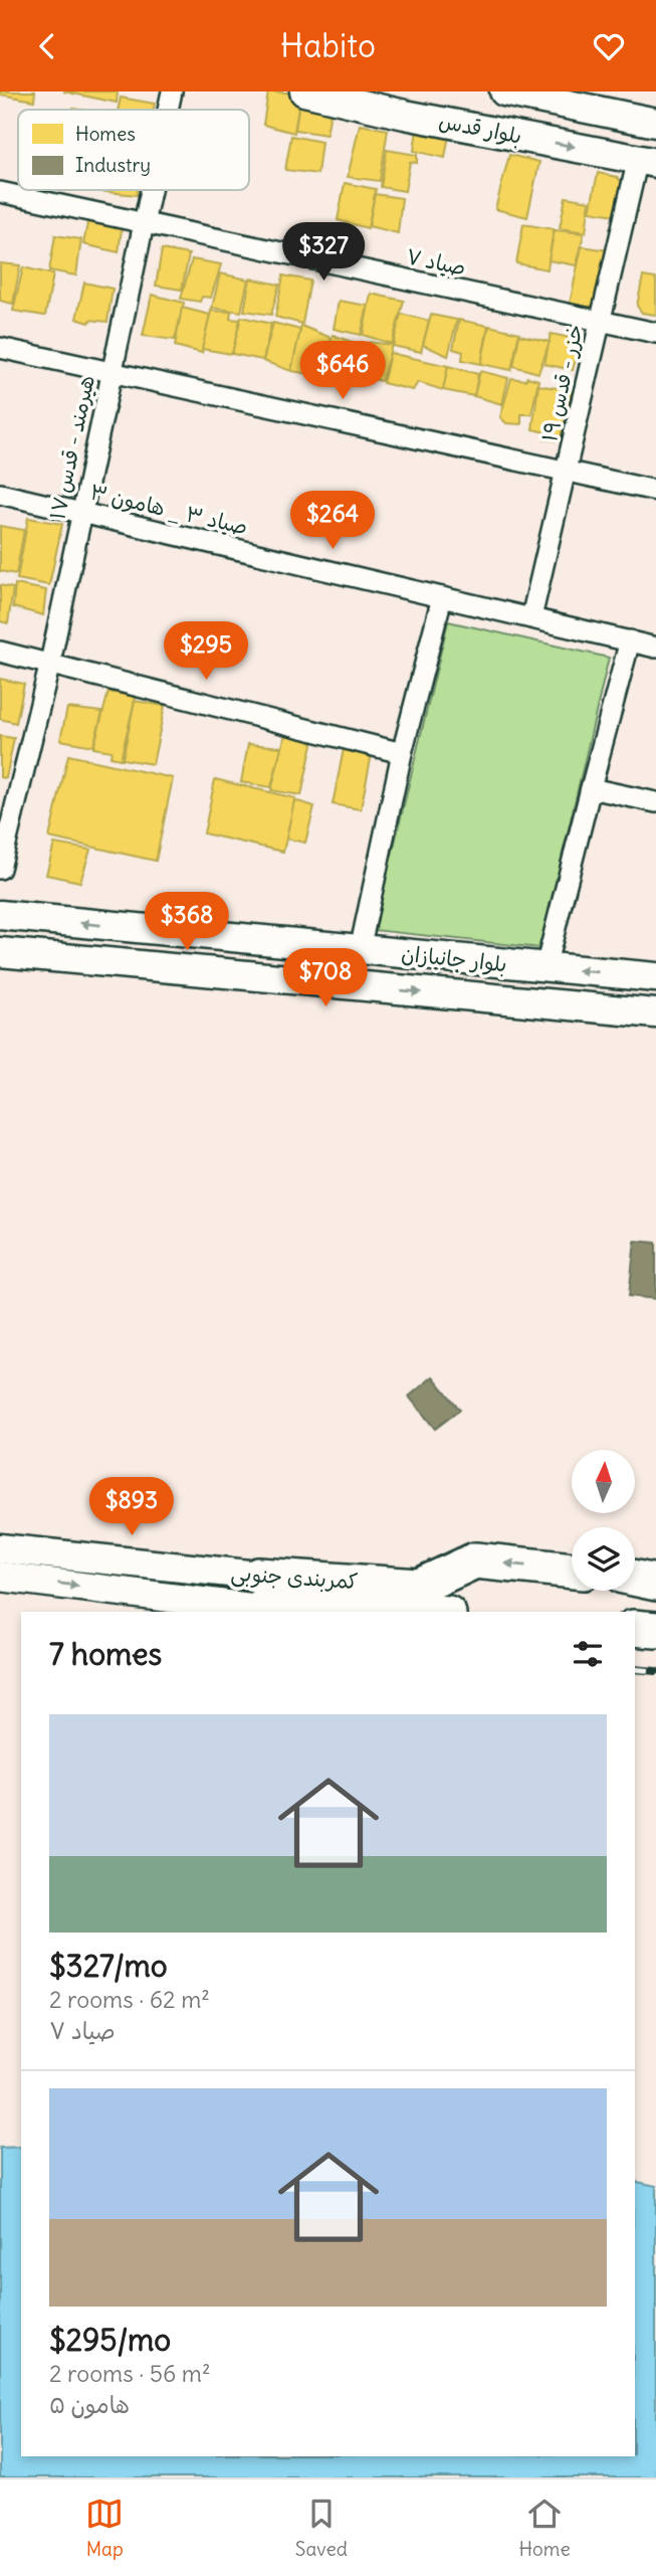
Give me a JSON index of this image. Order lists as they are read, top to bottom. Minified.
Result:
{"streets":{"highway":["کمربندی جنوبی"],"street":["بلوار قدس","صیاد ۷","خزر - قدس ۱۹","هیرمند - قدس ۱۷","صیاد ۳ _ هامون ۳","بلوار جانبازان"]},"crossings":[["بلوار قدس","خزر - قدس ۱۹"],["صیاد ۷","خزر - قدس ۱۹"],["صیاد ۷","هیرمند - قدس ۱۷"],["خزر - قدس ۱۹","صیاد ۳ _ هامون ۳"],["هیرمند - قدس ۱۷","صیاد ۳ _ هامون ۳"]],"legend":["Homes","Industry"],"north":"top","page":{"header":"Habito","price":["$327","$646","$264","$295","$368","$708","$893"],"heading":"7 homes","list":[{"name":"$327/mo","note":"2 rooms · 62 m² · صیاد ۷"},{"name":"$295/mo","note":"2 rooms · 56 m² · هامون ۵"}],"tabs":["Map","Saved","Home"]}}
